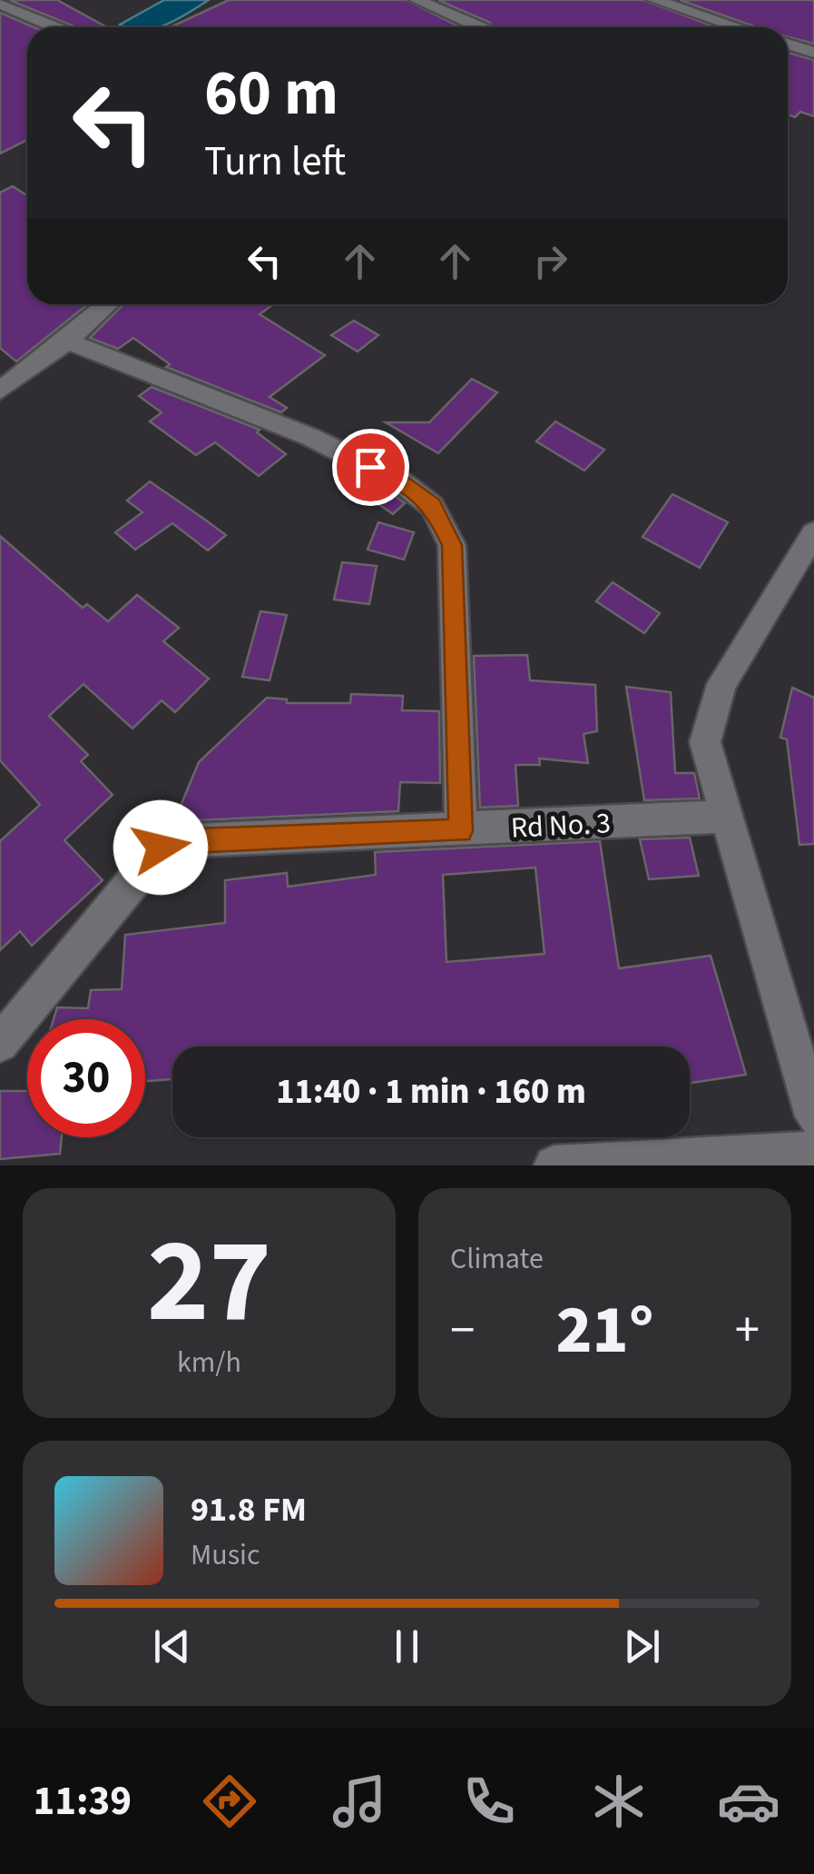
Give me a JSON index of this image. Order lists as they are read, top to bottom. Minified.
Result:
{"streets":{"street":["Rd No. 3"]},"page":{"turn":["60 m","Turn left"],"limit":"30","trip":"11:40 · 1 min · 160 m","tile":[["27","km/h"],"Climate"],"heat":["−","21°","+"],"song":["91.8 FM","Music"],"tabs":"11:39"}}
